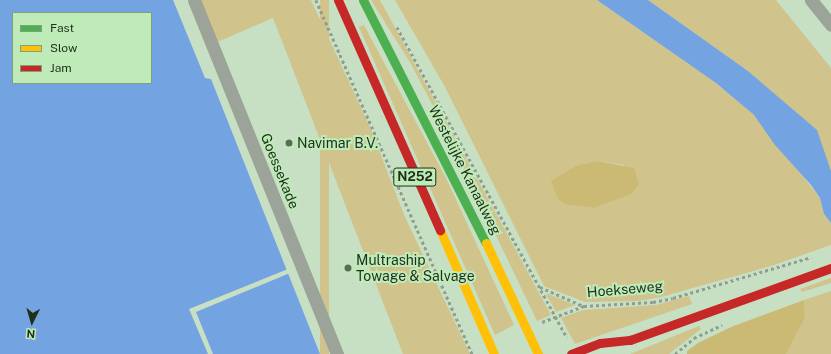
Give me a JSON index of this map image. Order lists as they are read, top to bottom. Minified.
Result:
{"streets":{"main road":["Westelijke Kanaalweg","N252"],"street":["Goessekade"],"path":["Hoekseweg"]},"crossings":[["Westelijke Kanaalweg","Hoekseweg"]],"places":["Navimar B.V.","Multraship Towage & Salvage"],"legend":["Fast","Slow","Jam"],"north":"bottom"}
